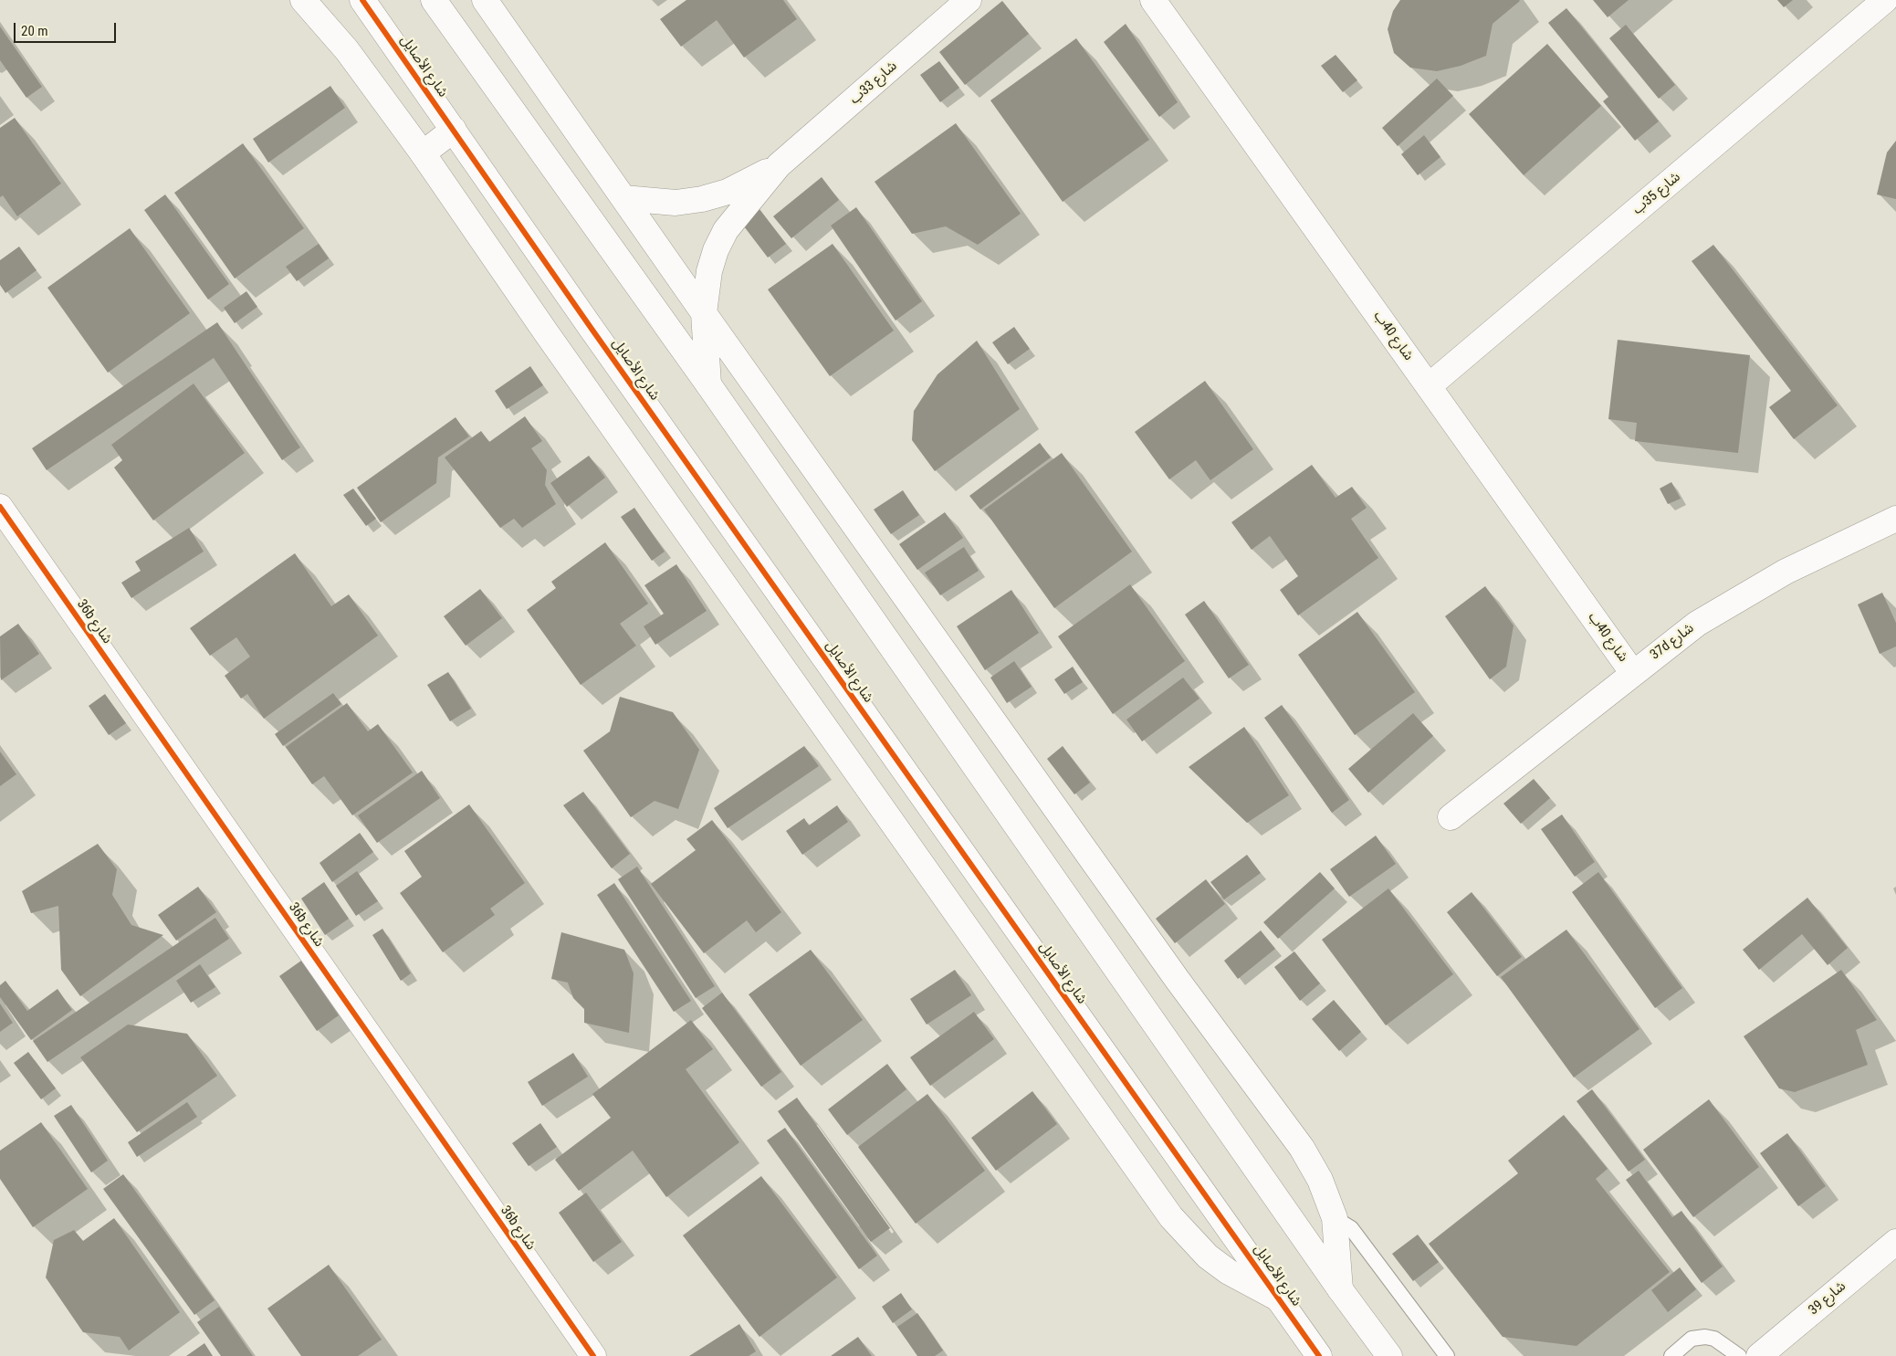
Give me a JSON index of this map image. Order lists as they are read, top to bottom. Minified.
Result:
{"streets":{"street":["شارع الأصايل","شارع 33ب","شارع 35ب","شارع 40ب","36b شارع","37d شارع","شارع 39"]},"crossings":[["شارع 35ب","شارع 40ب"],["شارع 40ب","37d شارع"]],"scale_bar":"20 m"}
